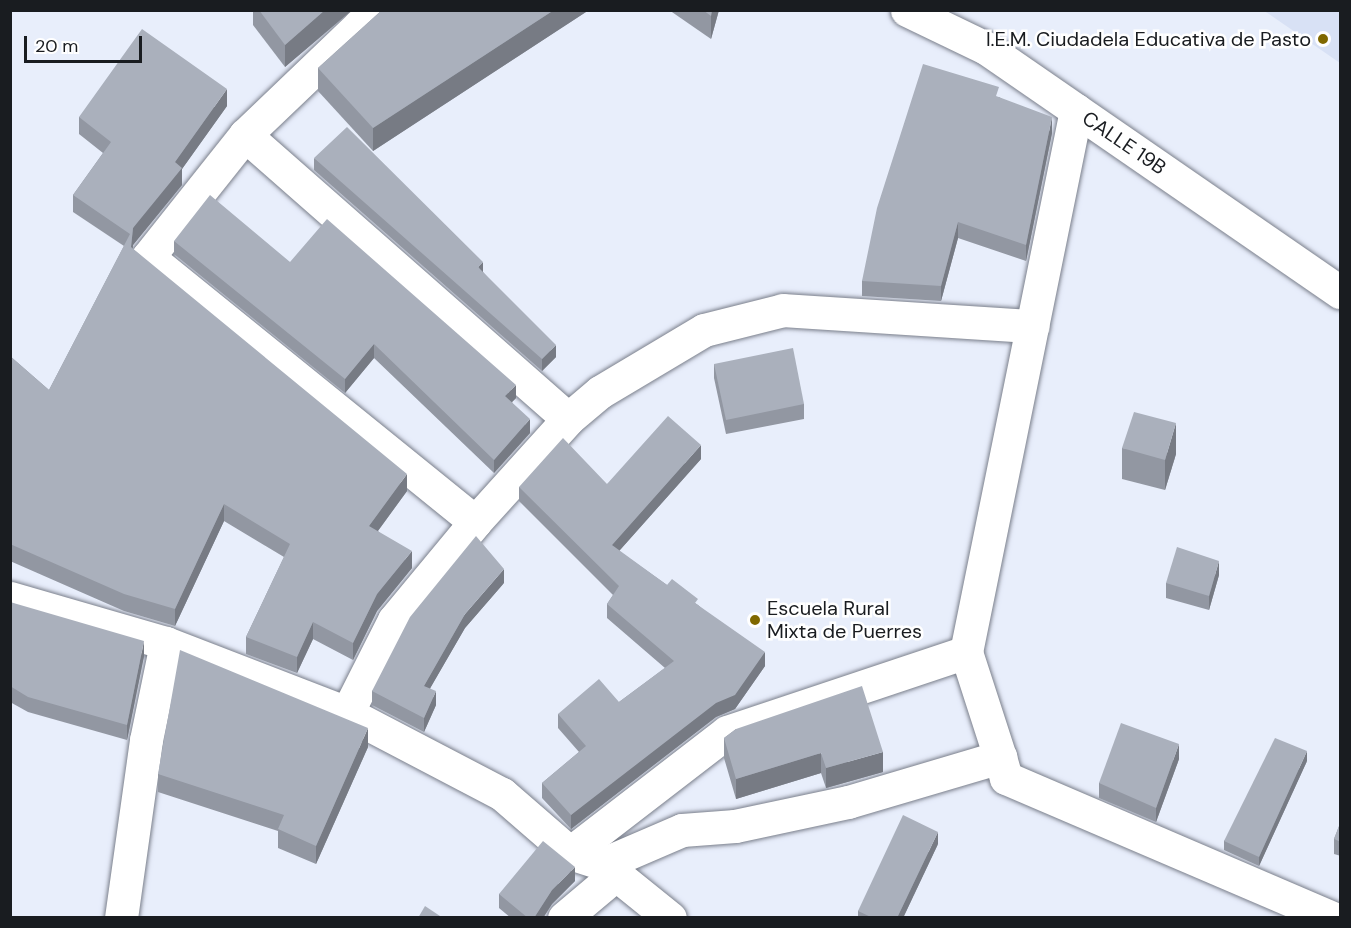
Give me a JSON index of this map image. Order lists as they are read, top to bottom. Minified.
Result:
{"streets":{"street":["CALLE 19B"]},"places":["I.E.M. Ciudadela Educativa de Pasto","Escuela Rural Mixta de Puerres"],"scale_bar":"20 m"}
